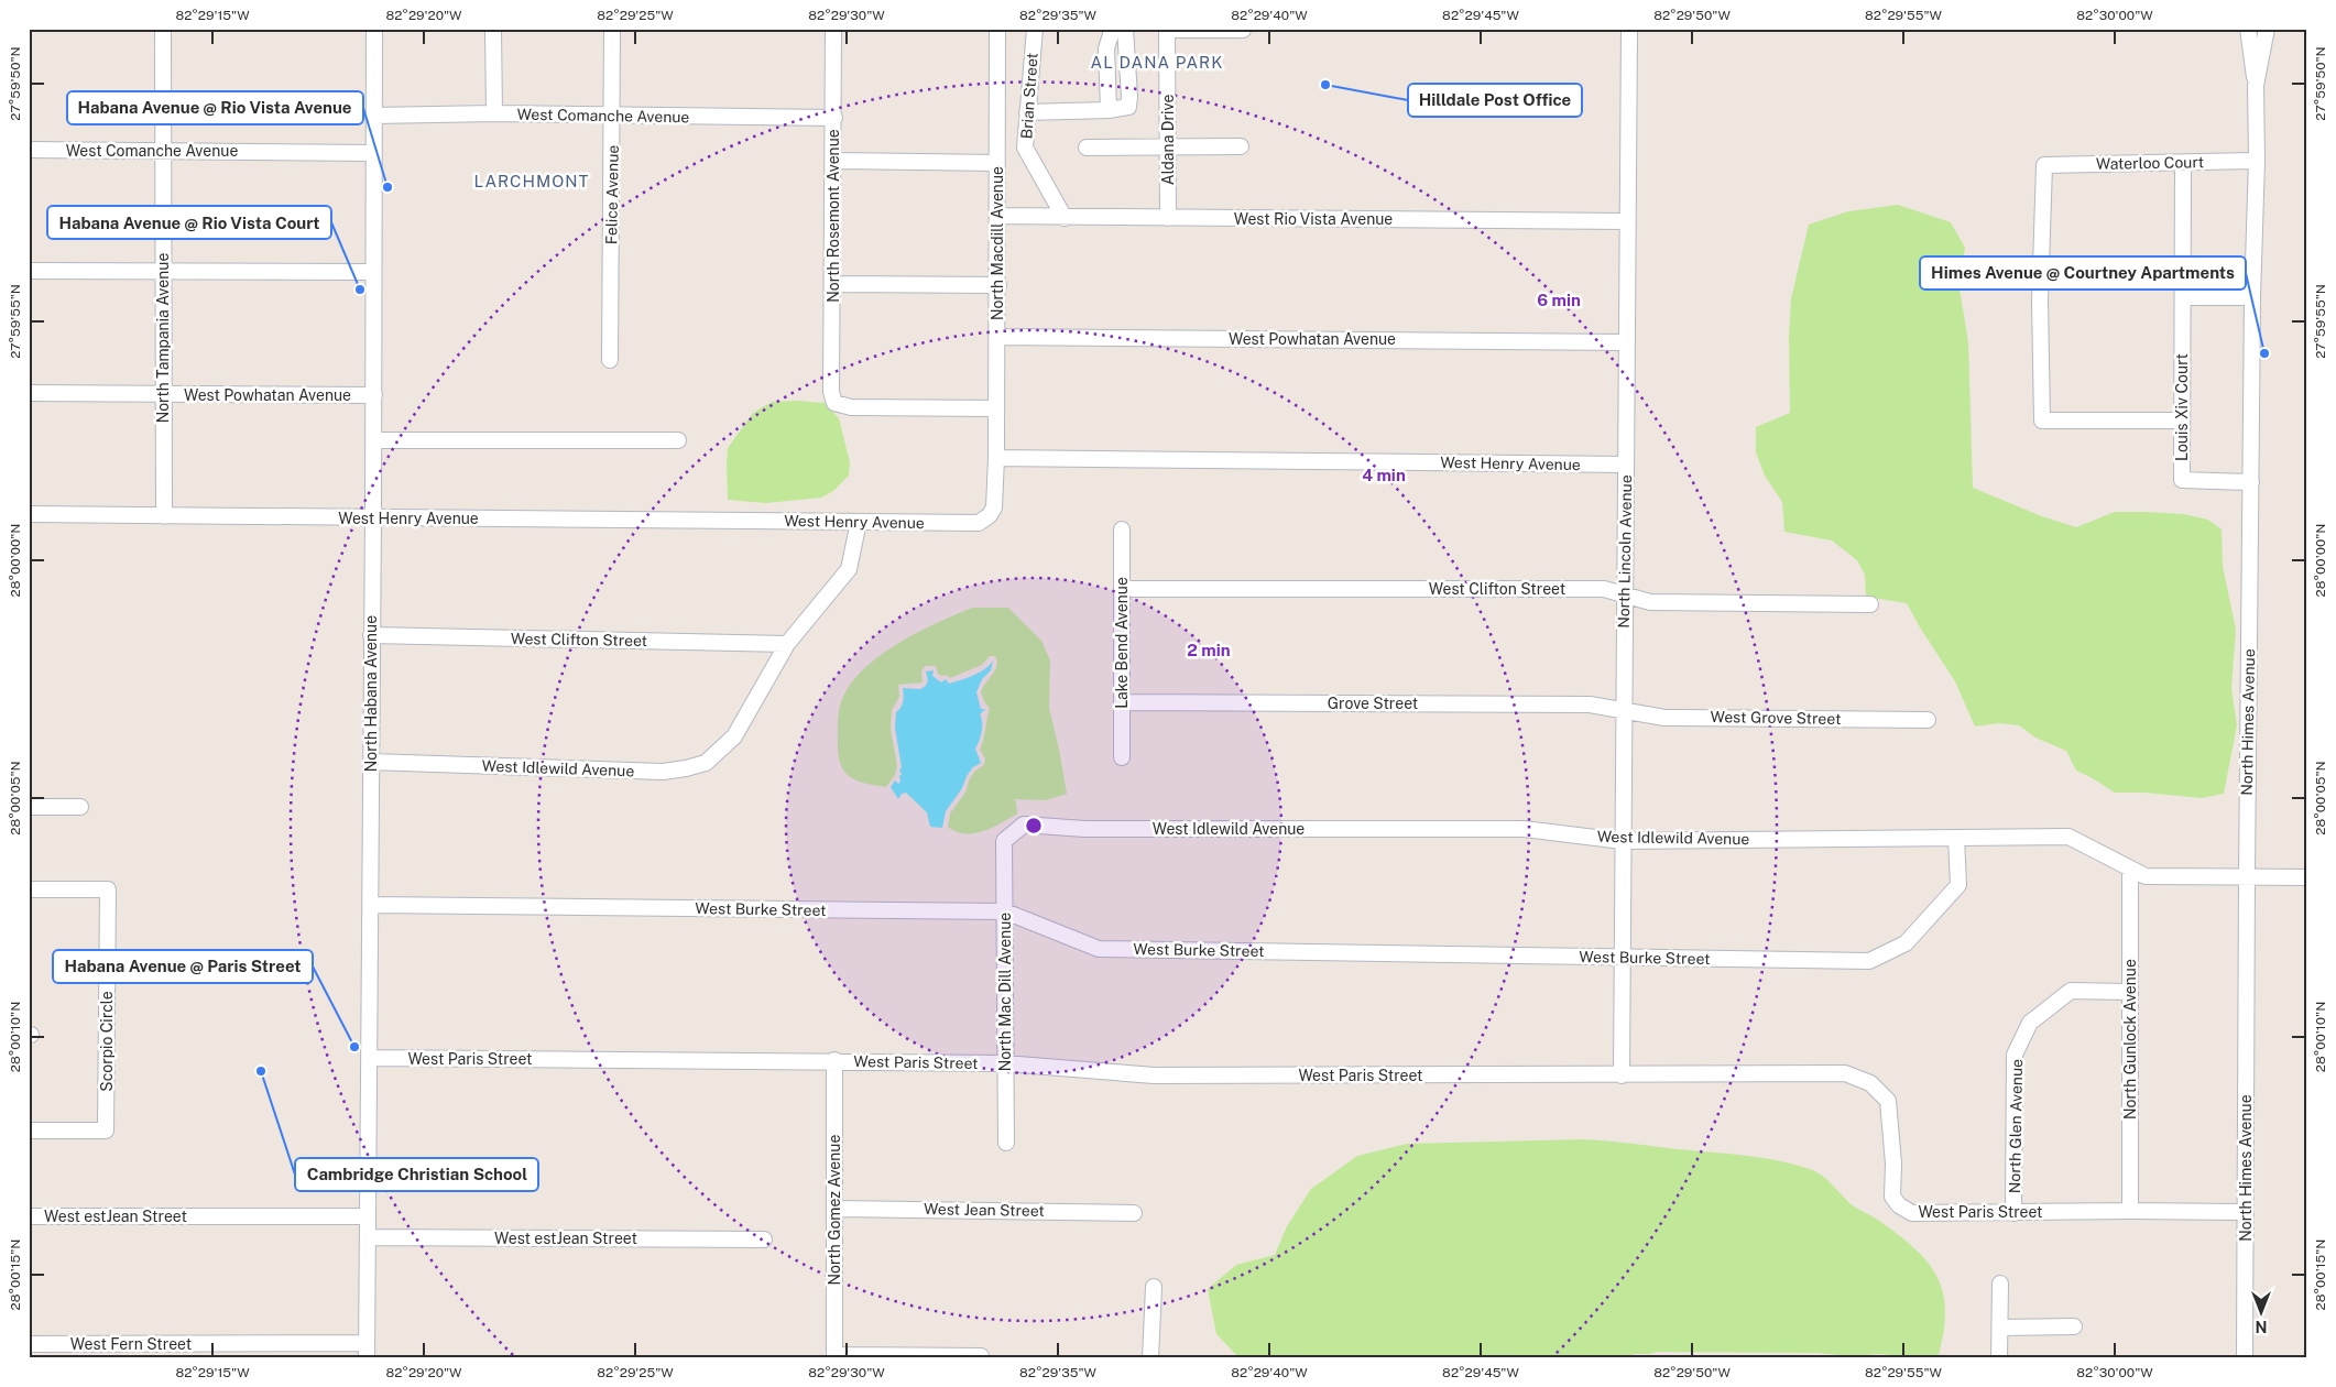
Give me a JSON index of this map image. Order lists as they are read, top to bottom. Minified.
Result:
{"streets":{"street":["Brian Street","West Comanche Avenue","Aldana Drive","Waterloo Court","Felice Avenue","North Rosemont Avenue","West Rio Vista Avenue","North Macdill Avenue","North Tampania Avenue","West Powhatan Avenue","Louis Xiv Court","West Henry Avenue","North Lincoln Avenue","West Clifton Street","Lake Bend Avenue","North Habana Avenue","Grove Street","West Grove Street","North Himes Avenue","West Idlewild Avenue","West Burke Street","North Mac Dill Avenue","North Gunlock Avenue","Scorpio Circle","West Paris Street","North Glen Avenue","North Gomez Avenue","West Jean Street","West estJean Street","West Fern Street"]},"crossings":[["Brian Street","West Rio Vista Avenue"],["West Comanche Avenue","Felice Avenue"],["West Comanche Avenue","North Rosemont Avenue"],["West Comanche Avenue","North Tampania Avenue"],["West Comanche Avenue","North Habana Avenue"],["Aldana Drive","West Rio Vista Avenue"],["Waterloo Court","Louis Xiv Court"],["Waterloo Court","North Himes Avenue"],["North Rosemont Avenue","North Macdill Avenue"],["West Rio Vista Avenue","North Macdill Avenue"],["West Rio Vista Avenue","North Lincoln Avenue"],["North Macdill Avenue","West Powhatan Avenue"],["North Macdill Avenue","West Henry Avenue"],["North Tampania Avenue","West Powhatan Avenue"],["North Tampania Avenue","West Henry Avenue"],["West Powhatan Avenue","North Lincoln Avenue"],["West Powhatan Avenue","North Habana Avenue"],["Louis Xiv Court","North Himes Avenue"],["West Henry Avenue","North Lincoln Avenue"],["West Henry Avenue","North Habana Avenue"],["North Lincoln Avenue","West Clifton Street"],["North Lincoln Avenue","Grove Street"],["North Lincoln Avenue","West Grove Street"],["North Lincoln Avenue","West Idlewild Avenue"],["North Lincoln Avenue","West Burke Street"],["North Lincoln Avenue","West Paris Street"],["West Clifton Street","Lake Bend Avenue"],["West Clifton Street","North Habana Avenue"],["West Clifton Street","West Idlewild Avenue"],["Lake Bend Avenue","Grove Street"],["North Habana Avenue","West Idlewild Avenue"],["North Habana Avenue","West Burke Street"],["North Habana Avenue","West Paris Street"],["North Habana Avenue","West estJean Street"],["North Habana Avenue","West Fern Street"],["Grove Street","West Grove Street"],["North Himes Avenue","West Idlewild Avenue"],["North Himes Avenue","West Paris Street"],["West Idlewild Avenue","West Burke Street"],["West Idlewild Avenue","North Mac Dill Avenue"],["West Idlewild Avenue","North Gunlock Avenue"],["West Burke Street","North Mac Dill Avenue"],["North Mac Dill Avenue","West Paris Street"],["North Gunlock Avenue","West Paris Street"],["North Gunlock Avenue","North Glen Avenue"],["West Paris Street","North Glen Avenue"],["West Paris Street","North Gomez Avenue"],["North Gomez Avenue","West Jean Street"]],"districts":["AL DANA PARK","LARCHMONT"],"places":["Hilldale Post Office","Habana Avenue @ Rio Vista Avenue","Habana Avenue @ Rio Vista Court","Himes Avenue @ Courtney Apartments","Habana Avenue @ Paris Street","Cambridge Christian School"],"north":"bottom","coordinates":["82°29'15\"W","82°29'20\"W","82°29'25\"W","82°29'30\"W","82°29'35\"W","82°29'40\"W","82°29'45\"W","82°29'50\"W","82°29'55\"W","82°30'00\"W","27°59'50\"N","27°59'55\"N","28°00'00\"N","28°00'05\"N","28°00'10\"N","28°00'15\"N"],"rings":["6 min","4 min","2 min"]}
